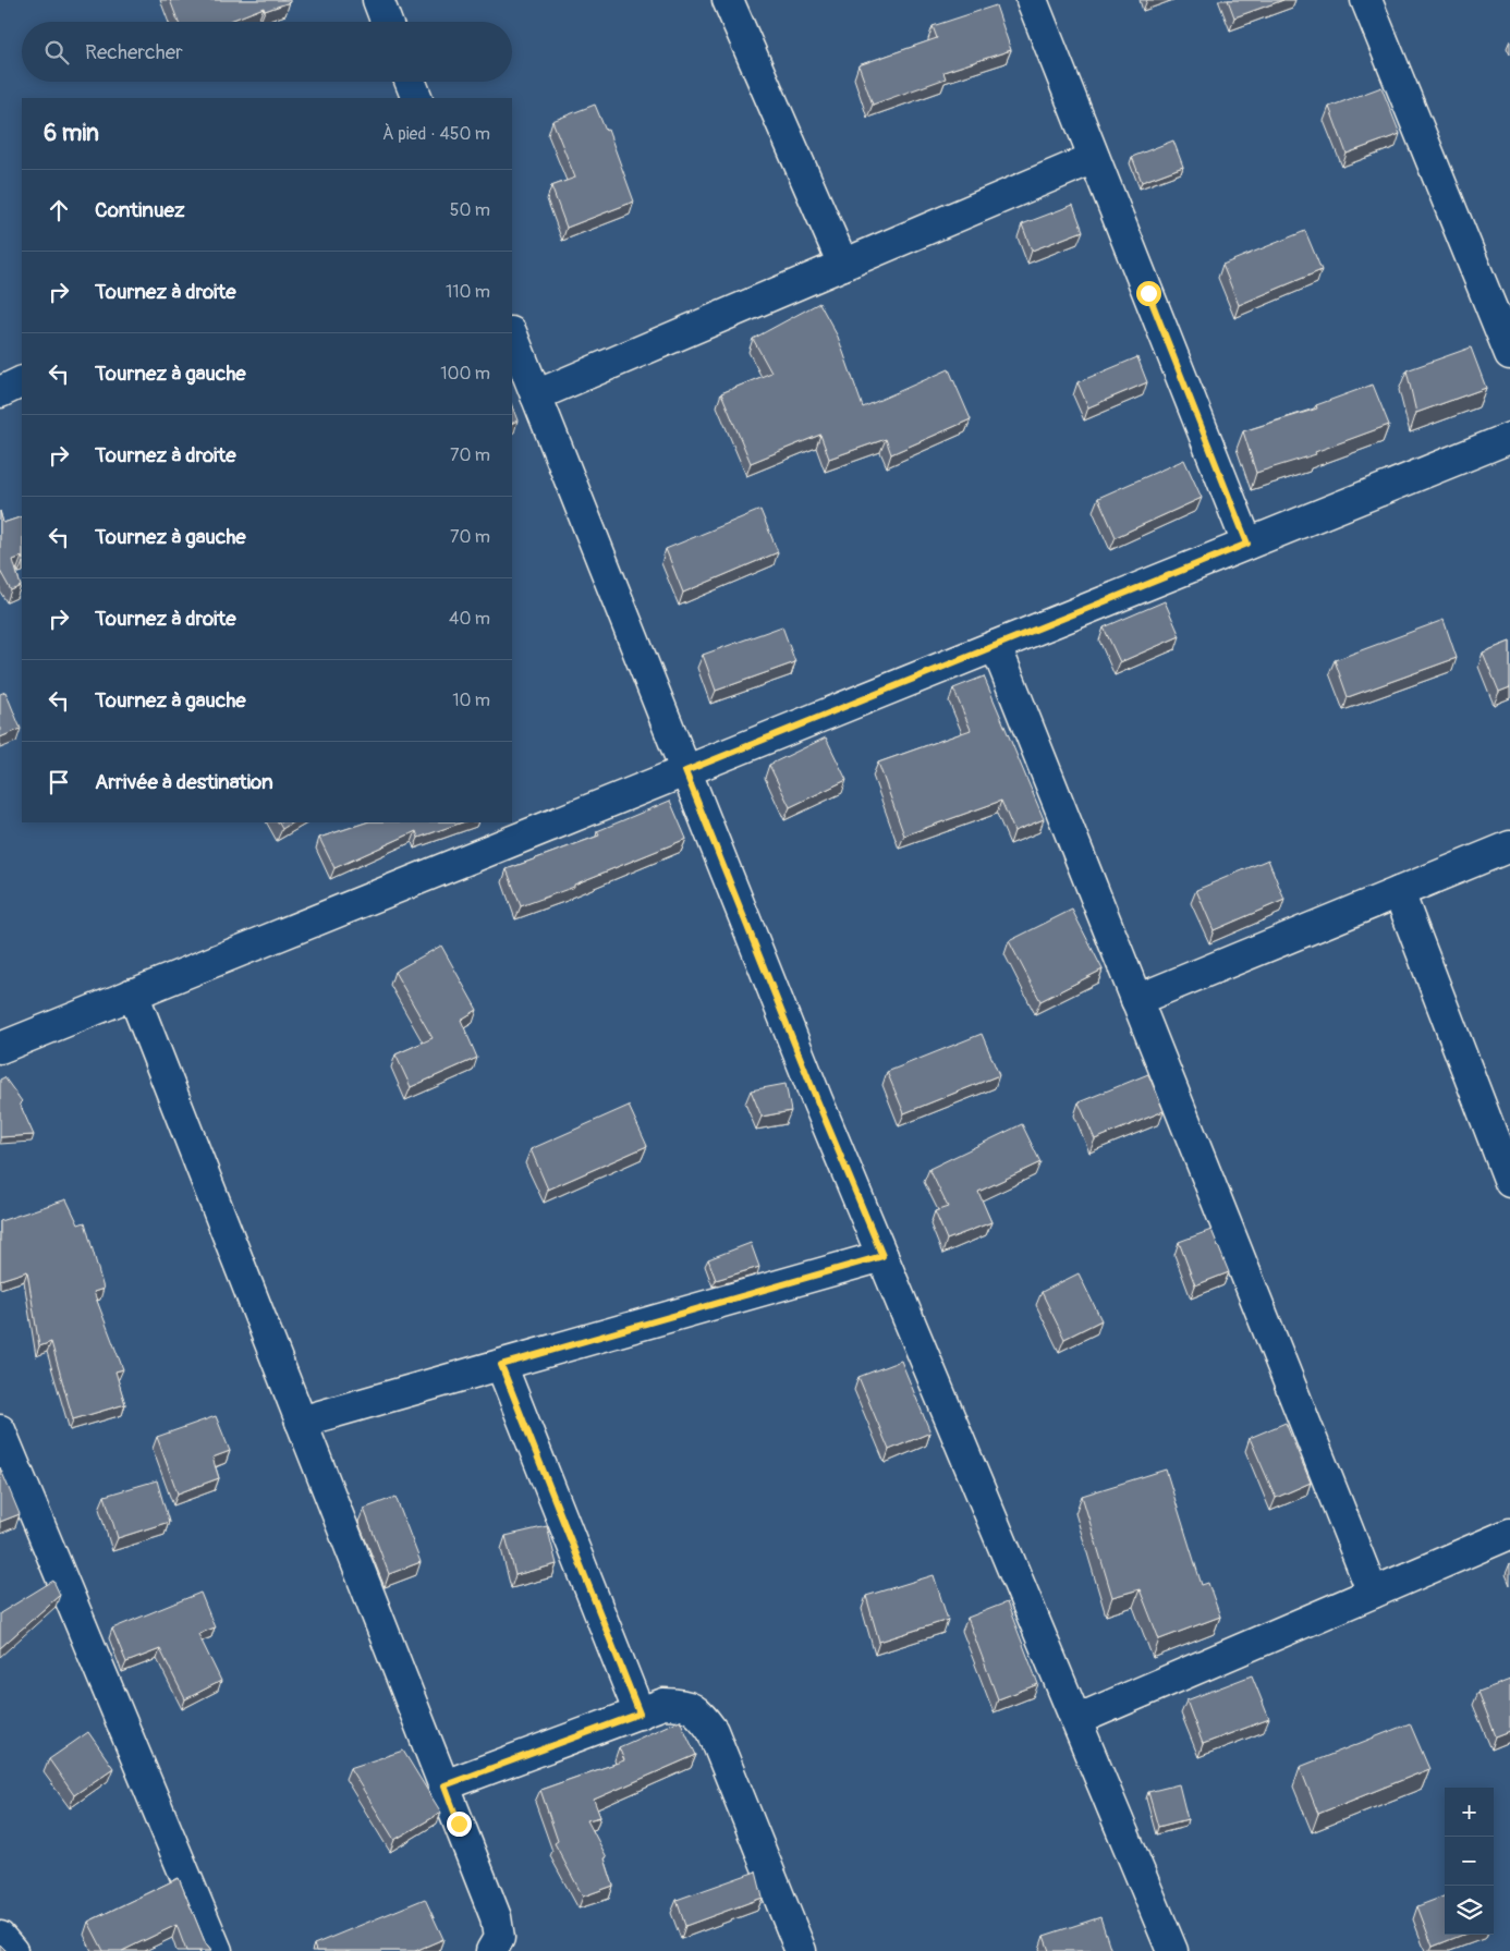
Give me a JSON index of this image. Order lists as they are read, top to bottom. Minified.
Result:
{"page":{"search":"Rechercher","heading":["6 min","À pied · 450 m"],"list":[["Continuez","50 m"],["Tournez à droite","110 m"],["Tournez à gauche","100 m"],["Tournez à droite","70 m"],["Tournez à gauche","70 m"],["Tournez à droite","40 m"],["Tournez à gauche","10 m"],"Arrivée à destination"],"map_buttons":["+","−"]}}
